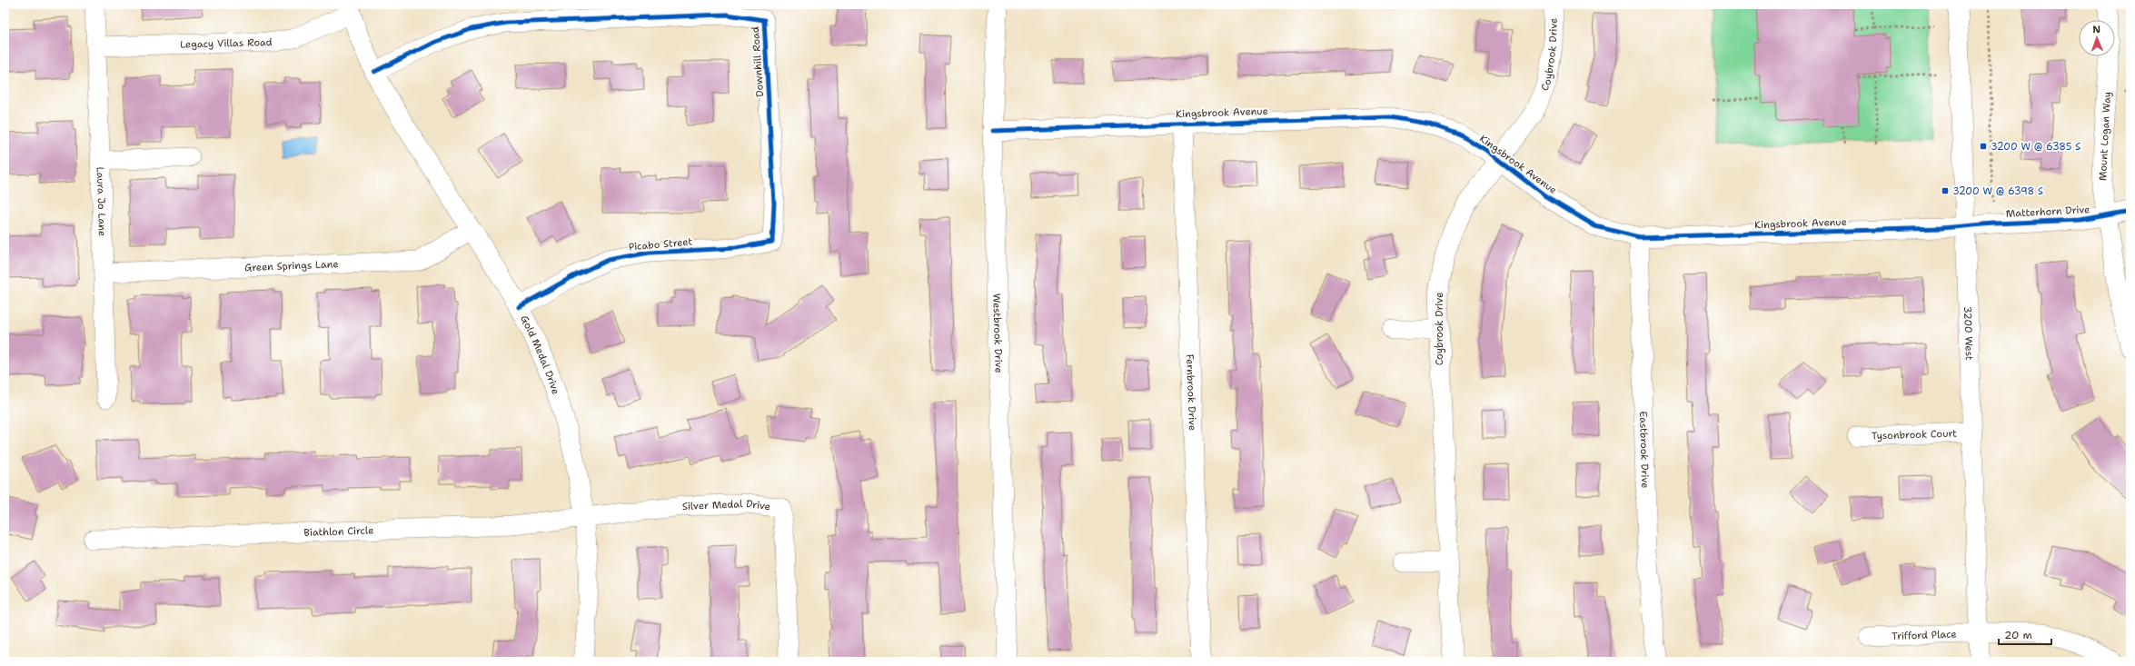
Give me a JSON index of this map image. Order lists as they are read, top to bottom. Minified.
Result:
{"streets":{"street":["Legacy Villas Road","Coybrook Drive","Downhill Road","Kingsbrook Avenue","Mount Logan Way","Laura Jo Lane","Matterhorn Drive","Picabo Street","Green Springs Lane","Westbrook Drive","3200 West","Gold Medal Drive","Fernbrook Drive","Tysonbrook Court","Eastbrook Drive","Silver Medal Drive","Biathlon Circle","Trifford Place"]},"crossings":[["Legacy Villas Road","Laura Jo Lane"],["Legacy Villas Road","Gold Medal Drive"],["Coybrook Drive","Kingsbrook Avenue"],["Downhill Road","Picabo Street"],["Downhill Road","Gold Medal Drive"],["Kingsbrook Avenue","Matterhorn Drive"],["Kingsbrook Avenue","Westbrook Drive"],["Kingsbrook Avenue","3200 West"],["Kingsbrook Avenue","Fernbrook Drive"],["Kingsbrook Avenue","Eastbrook Drive"],["Mount Logan Way","Matterhorn Drive"],["Laura Jo Lane","Green Springs Lane"],["Matterhorn Drive","3200 West"],["Picabo Street","Gold Medal Drive"],["Green Springs Lane","Gold Medal Drive"],["3200 West","Tysonbrook Court"],["3200 West","Trifford Place"],["Gold Medal Drive","Silver Medal Drive"],["Gold Medal Drive","Biathlon Circle"],["Silver Medal Drive","Biathlon Circle"]],"places":{"transit":["3200 W @ 6385 S","3200 W @ 6398 S"]},"scale_bar":"20 m","north":"top"}
